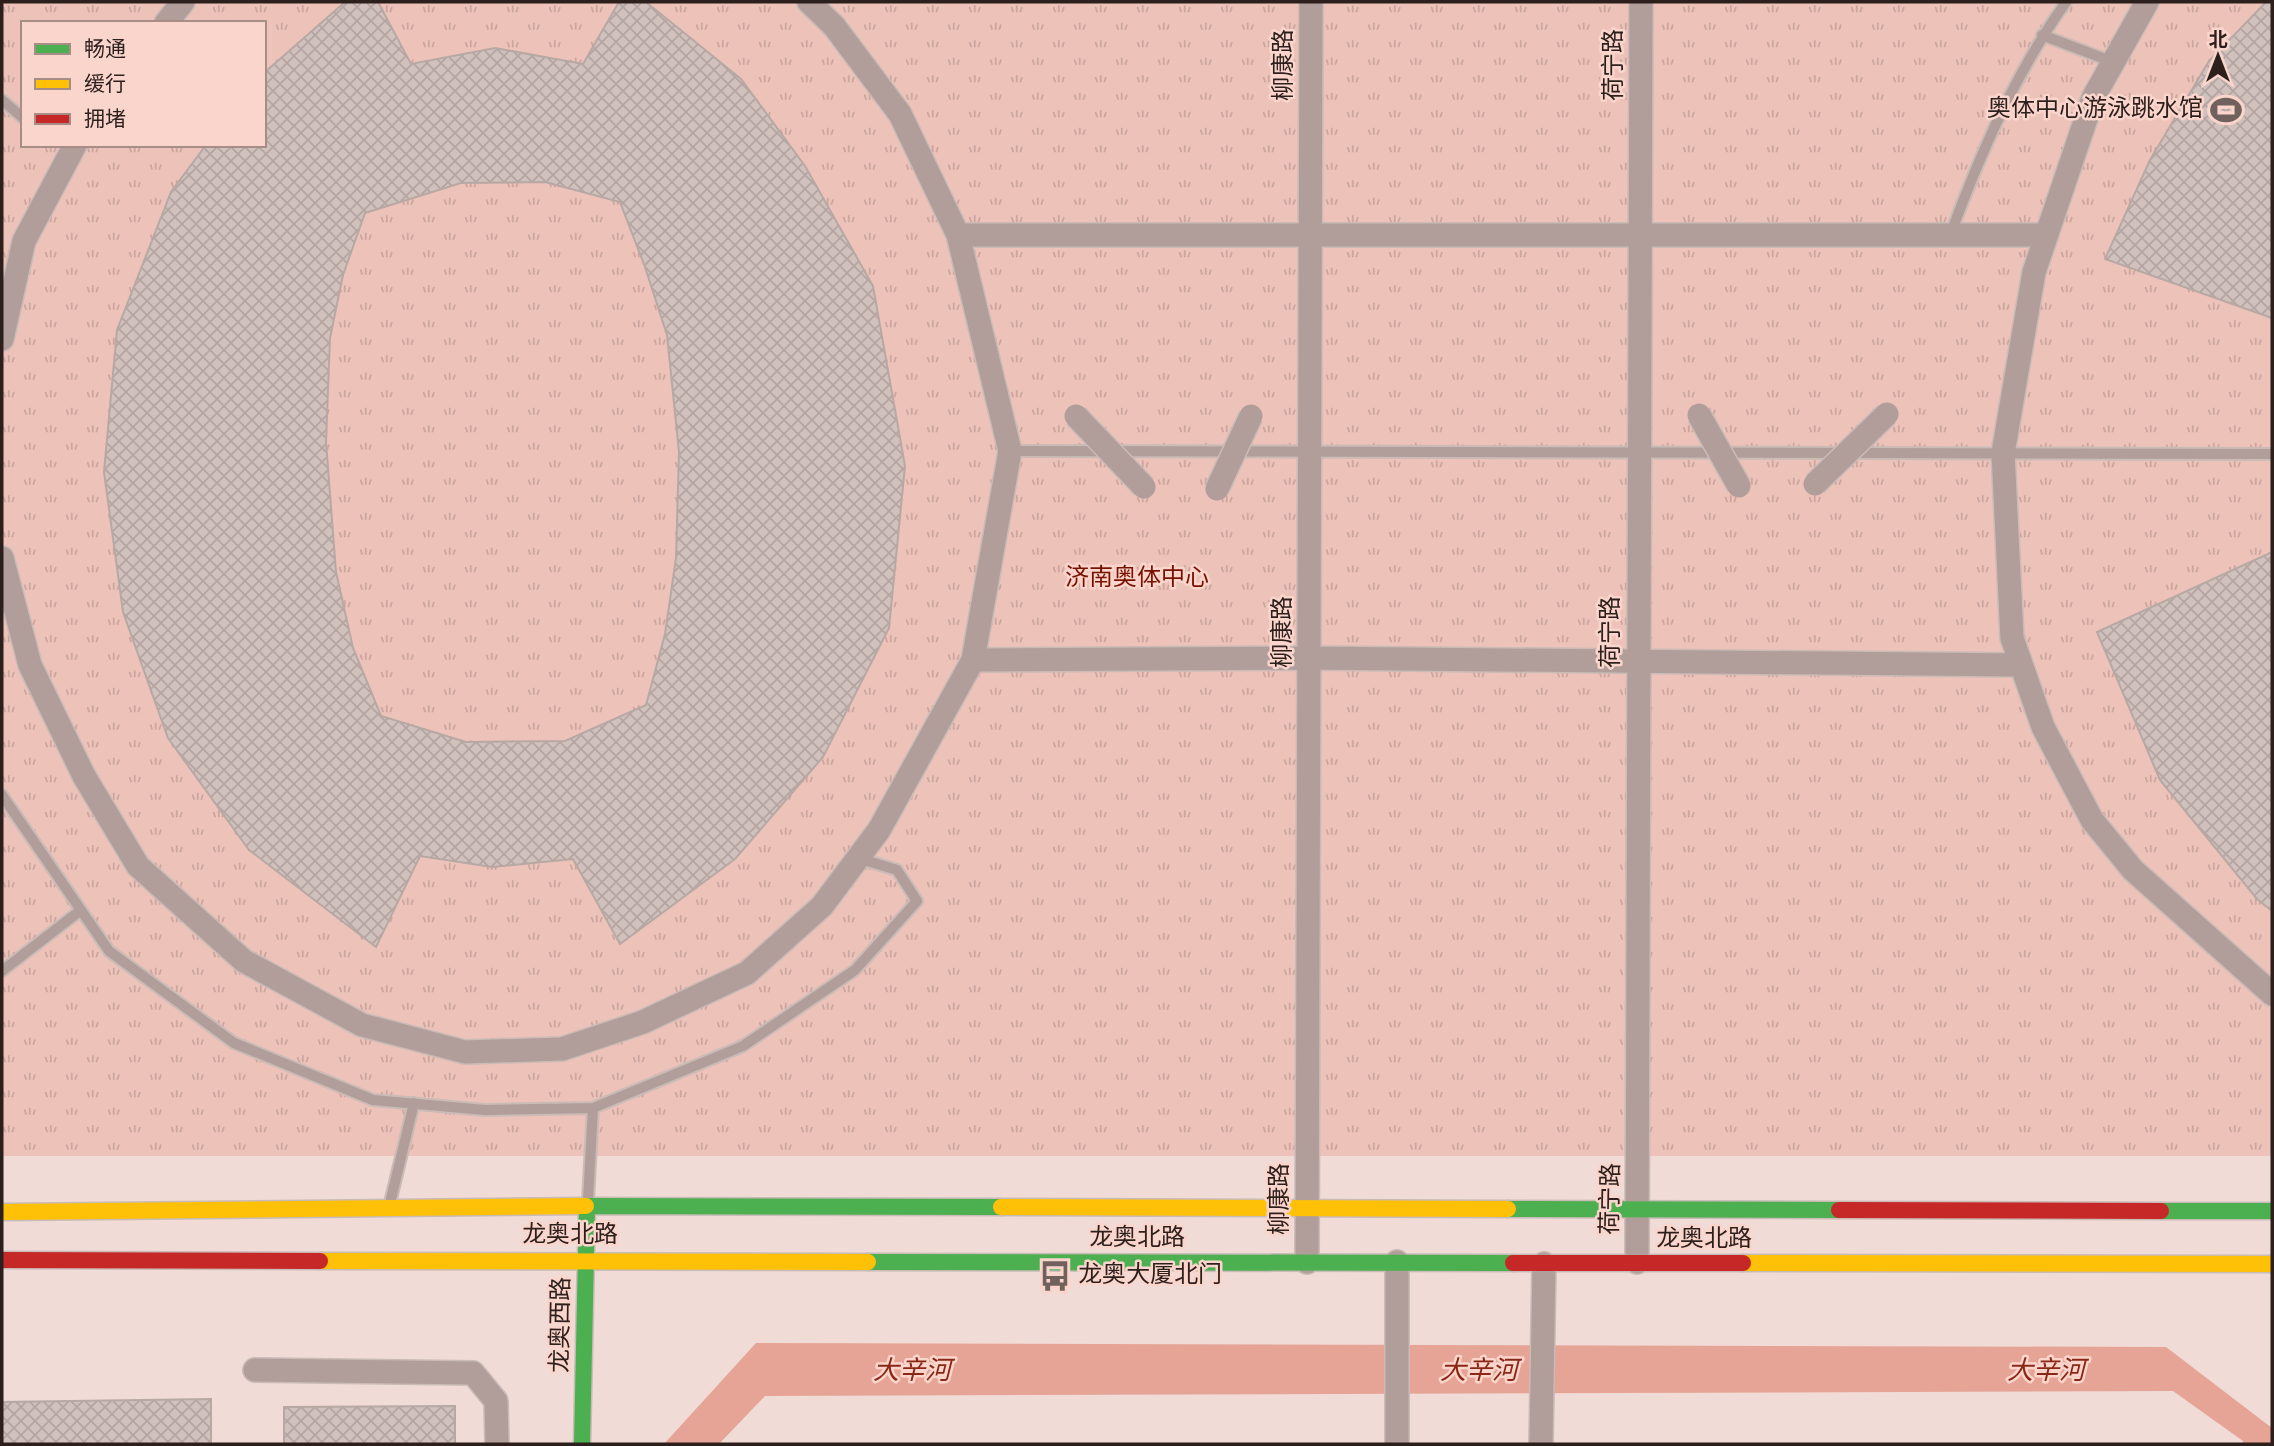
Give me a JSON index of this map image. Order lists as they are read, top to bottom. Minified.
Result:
{"streets":{"main road":["龙奥北路","龙奥西路"],"street":["柳康路","荷宁路"]},"crossings":[["柳康路","龙奥北路"],["荷宁路","龙奥北路"],["龙奥北路","龙奥西路"]],"water":["大辛河"],"parks":["济南奥体中心"],"places":{"sports":["奥体中心游泳跳水馆"],"bus stop":["龙奥大厦北门"]},"legend":["畅通","缓行","拥堵"],"north":"top"}
